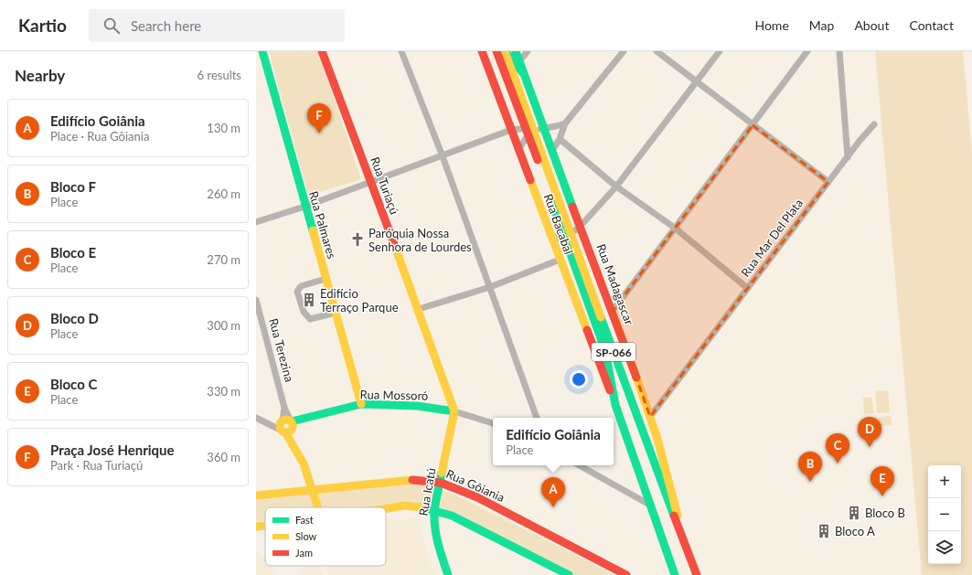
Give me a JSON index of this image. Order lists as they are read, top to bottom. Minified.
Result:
{"streets":{"street":["Rua Turiaçú","Rua Bacabal","Rua Palmares","Rua Mar Del Plata","Rua Madagascar","Rua Terezina","SP-066","Rua Mossoró","Rua Gôiania","Rua Icatú"]},"crossings":[["Rua Turiaçú","Rua Mossoró"],["Rua Turiaçú","Rua Icatú"],["Rua Bacabal","SP-066"],["Rua Palmares","Rua Mossoró"],["Rua Mar Del Plata","Rua Madagascar"],["Rua Madagascar","SP-066"],["Rua Terezina","Rua Mossoró"],["Rua Terezina","Rua Gôiania"],["Rua Mossoró","Rua Icatú"],["Rua Gôiania","Rua Icatú"]],"places":{"church":["Paróquia Nossa Senhora de Lourdes"],"building":["Edifício Terraço Parque","Bloco B","Bloco A"]},"legend":["Fast","Slow","Jam"],"page":{"header":"Kartio","search":"Search here","nav":["Home","Map","About","Contact"],"heading":["Nearby","6 results"],"list":[{"mark":"A","name":"Edifício Goiânia","note":"Place · Rua Gôiania","value":"130 m"},{"mark":"B","name":"Bloco F","note":"Place","value":"260 m"},{"mark":"C","name":"Bloco E","note":"Place","value":"270 m"},{"mark":"D","name":"Bloco D","note":"Place","value":"300 m"},{"mark":"E","name":"Bloco C","note":"Place","value":"330 m"},{"mark":"F","name":"Praça José Henrique","note":"Park · Rua Turiaçú","value":"360 m"}],"pins":["F","D","C","B","E","A"],"popup":["Edifício Goiânia","Place"],"map_buttons":["+","−"]}}
